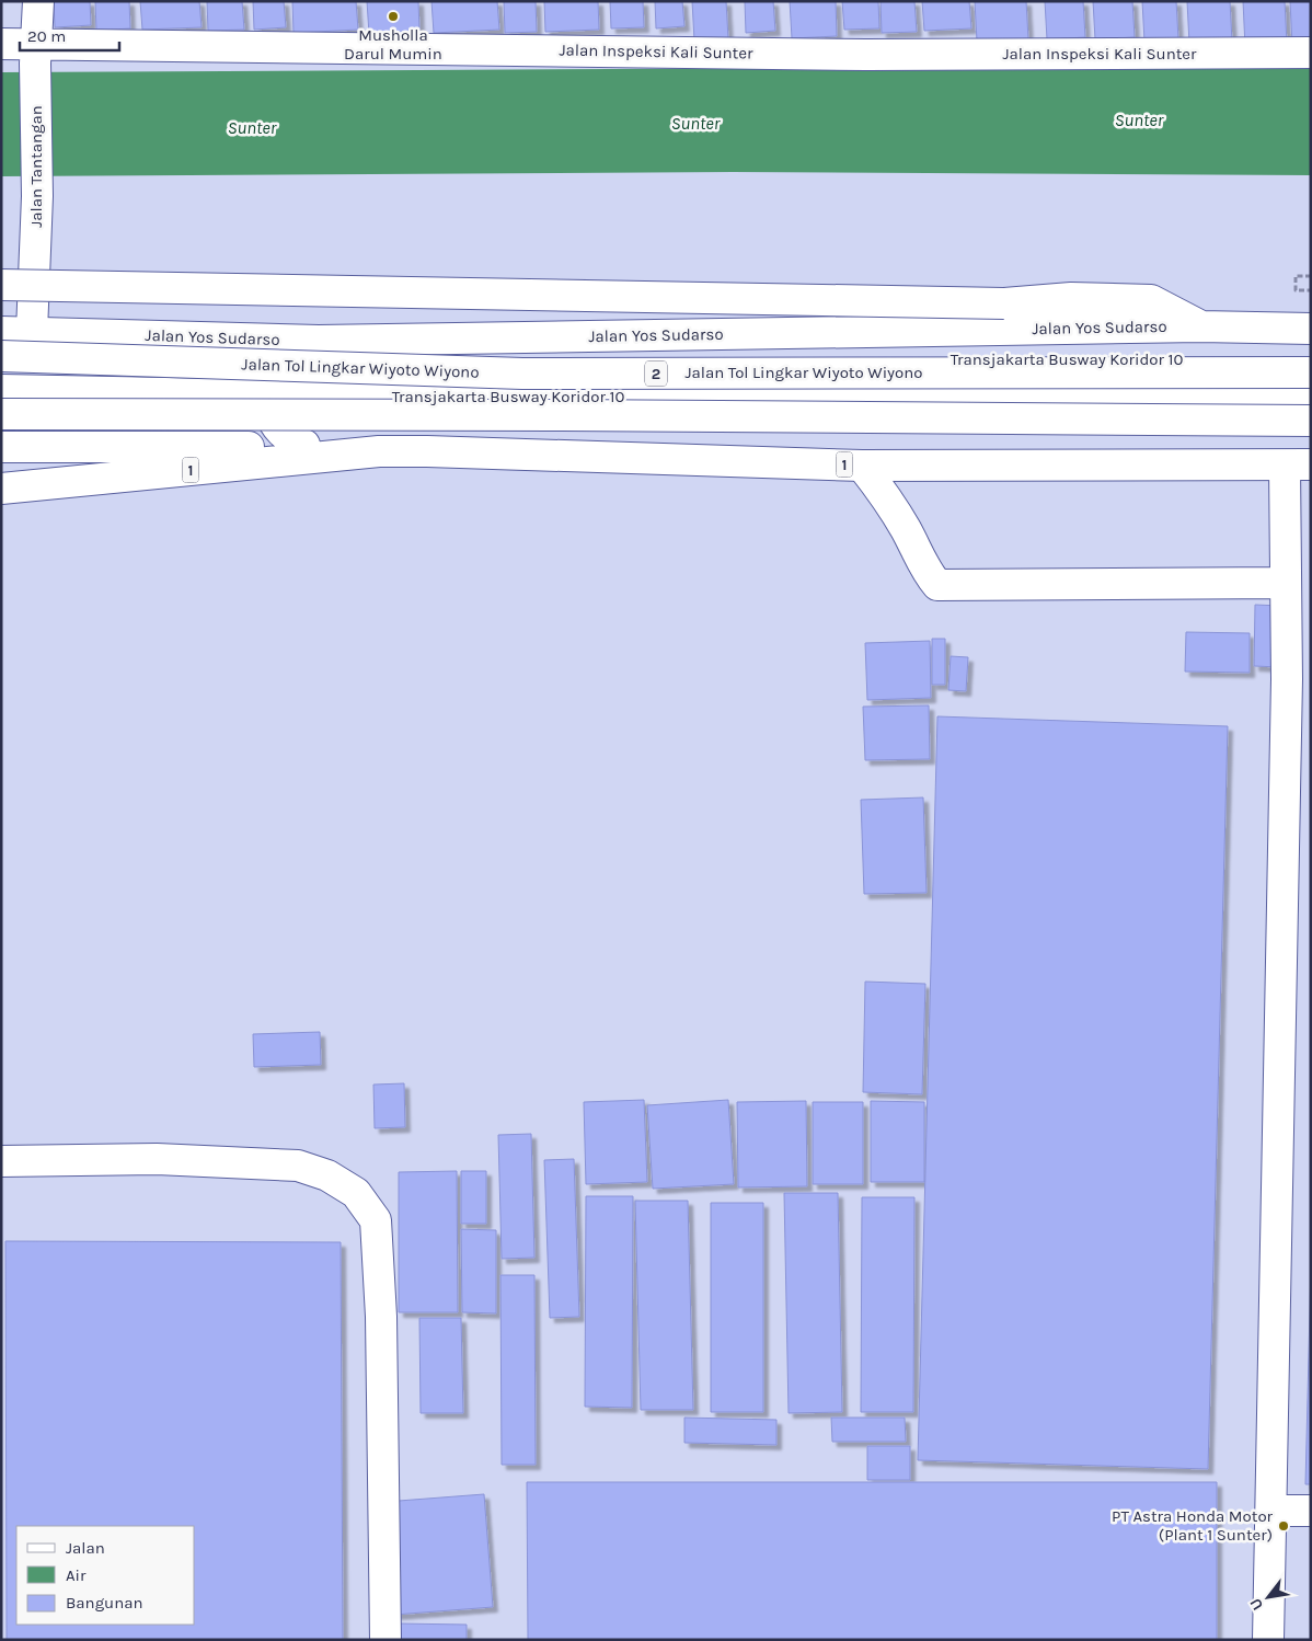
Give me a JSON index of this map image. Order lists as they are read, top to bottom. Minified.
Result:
{"streets":{"main road":["Jalan Inspeksi Kali Sunter","Jalan Tantangan","Jalan Yos Sudarso","Transjakarta Busway Koridor 10","Jalan Tol Lingkar Wiyoto Wiyono","2","1"]},"crossings":[["Jalan Inspeksi Kali Sunter","Jalan Tantangan"],["Jalan Tantangan","Jalan Yos Sudarso"]],"water":["Sunter"],"places":["Musholla Darul Mumin","PT Astra Honda Motor (Plant 1 Sunter)"],"legend":["Jalan","Air","Bangunan"],"scale_bar":"20 m","north":"bottom left"}
